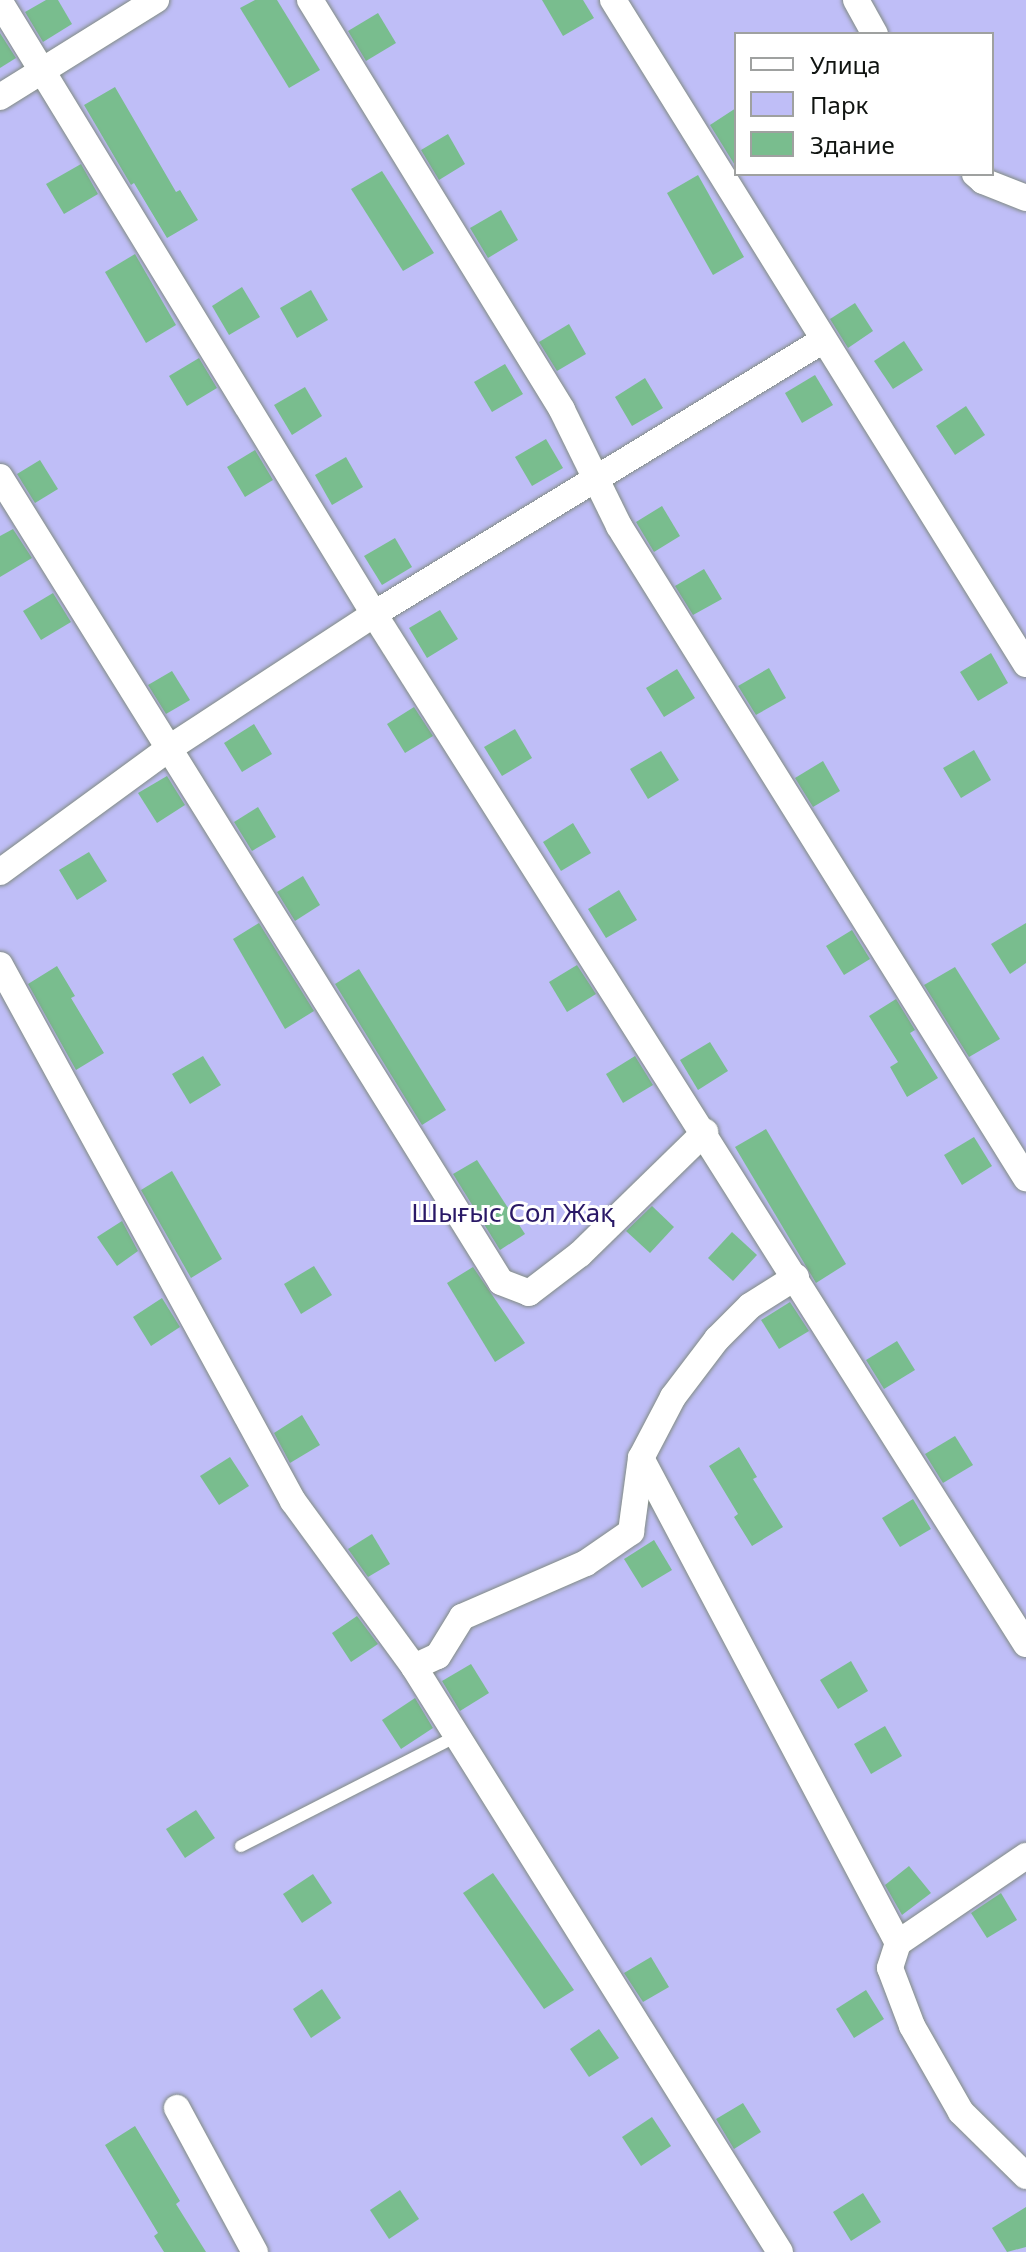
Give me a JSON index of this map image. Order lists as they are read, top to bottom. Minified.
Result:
{"parks":["Шығыс Сол Жақ"],"legend":["Улица","Парк","Здание"]}
